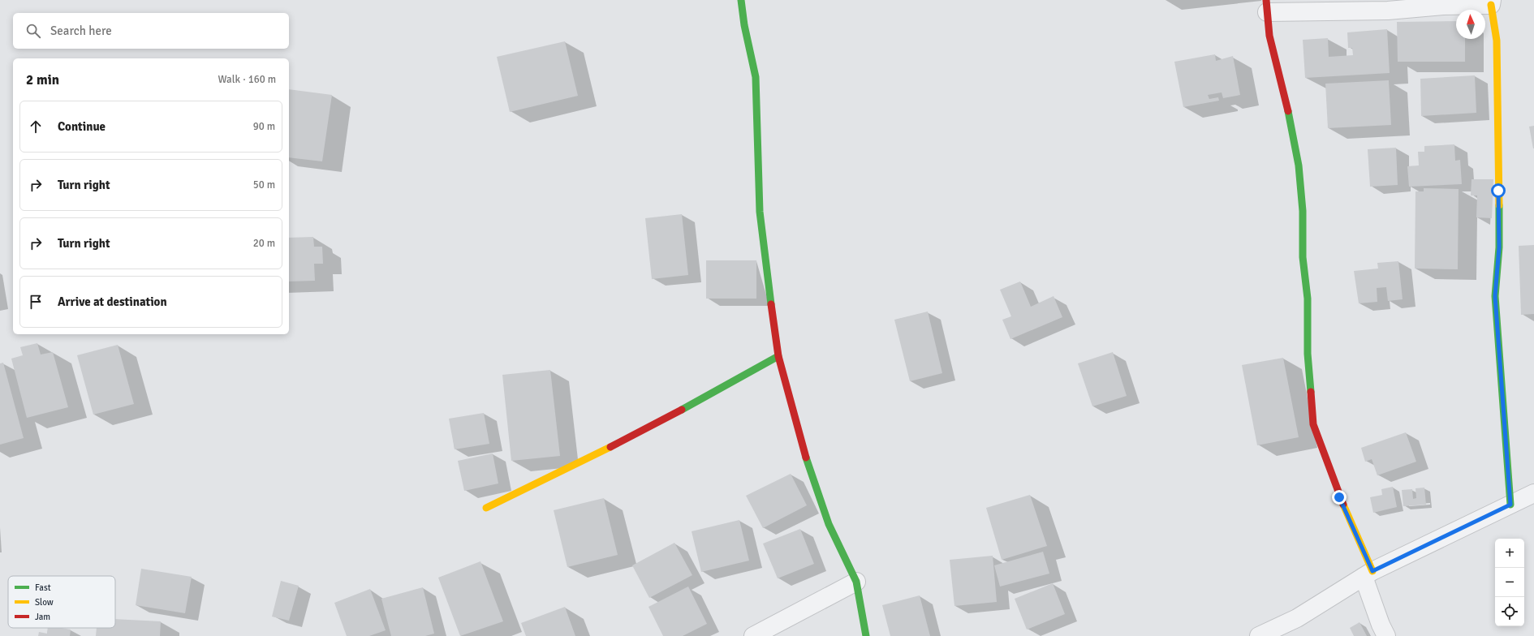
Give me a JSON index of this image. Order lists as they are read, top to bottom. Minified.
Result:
{"legend":["Fast","Slow","Jam"],"north":"top","page":{"search":"Search here","heading":["2 min","Walk · 160 m"],"list":[["Continue","90 m"],["Turn right","50 m"],["Turn right","20 m"],"Arrive at destination"],"map_buttons":["+","−"]}}
